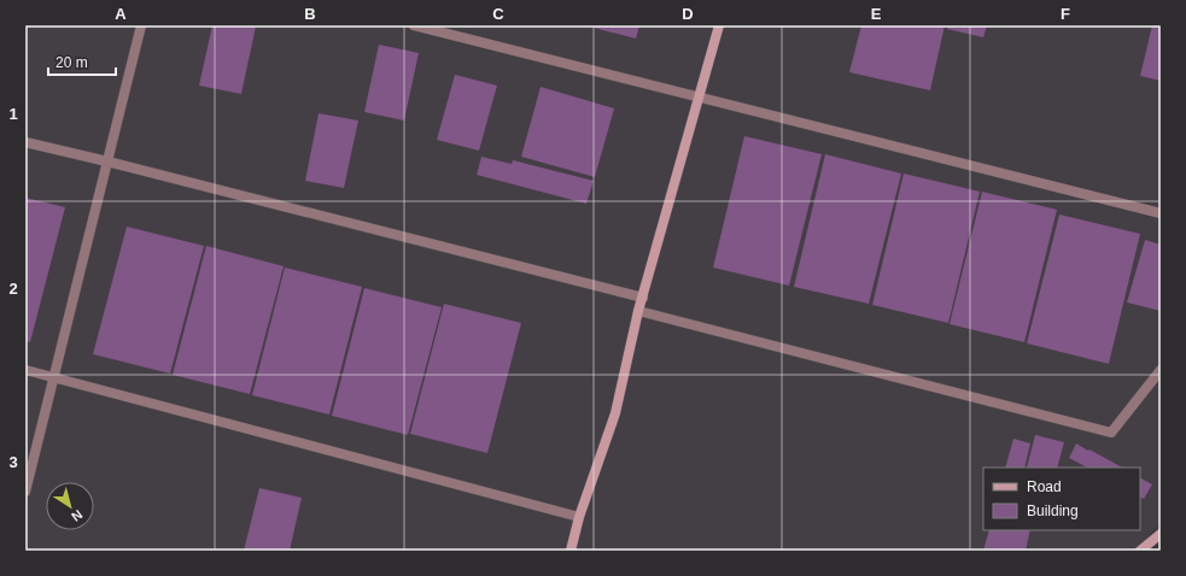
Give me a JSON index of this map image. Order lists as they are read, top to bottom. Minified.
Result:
{"legend":["Road","Building"],"scale_bar":"20 m","north":"bottom right","grid":{"columns":["A","B","C","D","E","F"],"rows":["1","2","3"]}}
